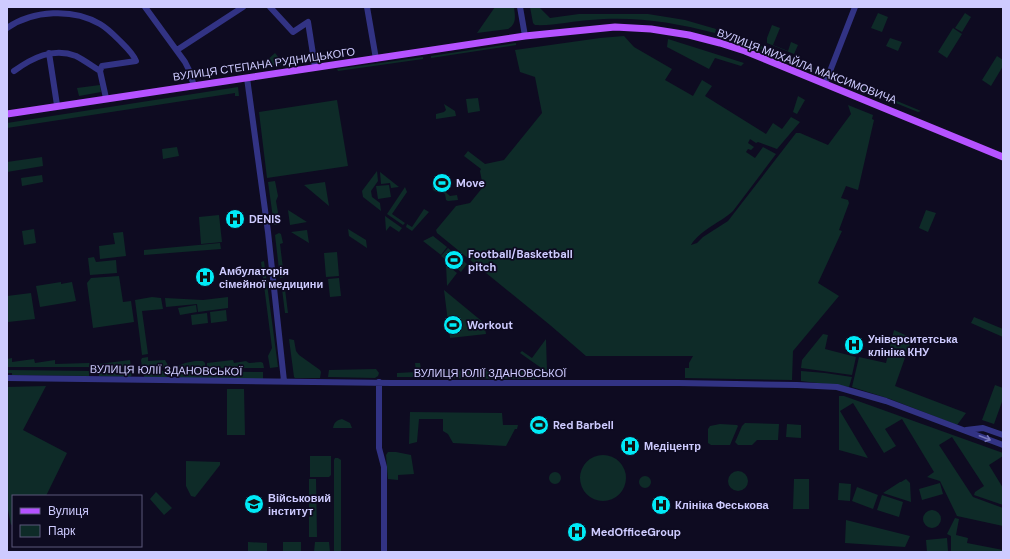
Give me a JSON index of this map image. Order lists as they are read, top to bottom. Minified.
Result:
{"streets":{"main road":["ВУЛИЦЯ СТЕПАНА РУДНИЦЬКОГО","ВУЛИЦЯ МИХАЙЛА МАКСИМОВИЧА"],"street":["ВУЛИЦЯ ЮЛІЇ ЗДАНОВСЬКОЇ"]},"crossings":[["ВУЛИЦЯ СТЕПАНА РУДНИЦЬКОГО","ВУЛИЦЯ МИХАЙЛА МАКСИМОВИЧА"]],"places":{"sports":["Move","Football/Basketball pitch","Workout","Red Barbell"],"hospital":["DENIS","Амбулаторія сімейної медицини","Університетська клініка КНУ","Медіцентр","Клініка Феськова","MedOfficeGroup"],"school or university":["Військовий інститут"]},"legend":["Вулиця","Парк"]}
